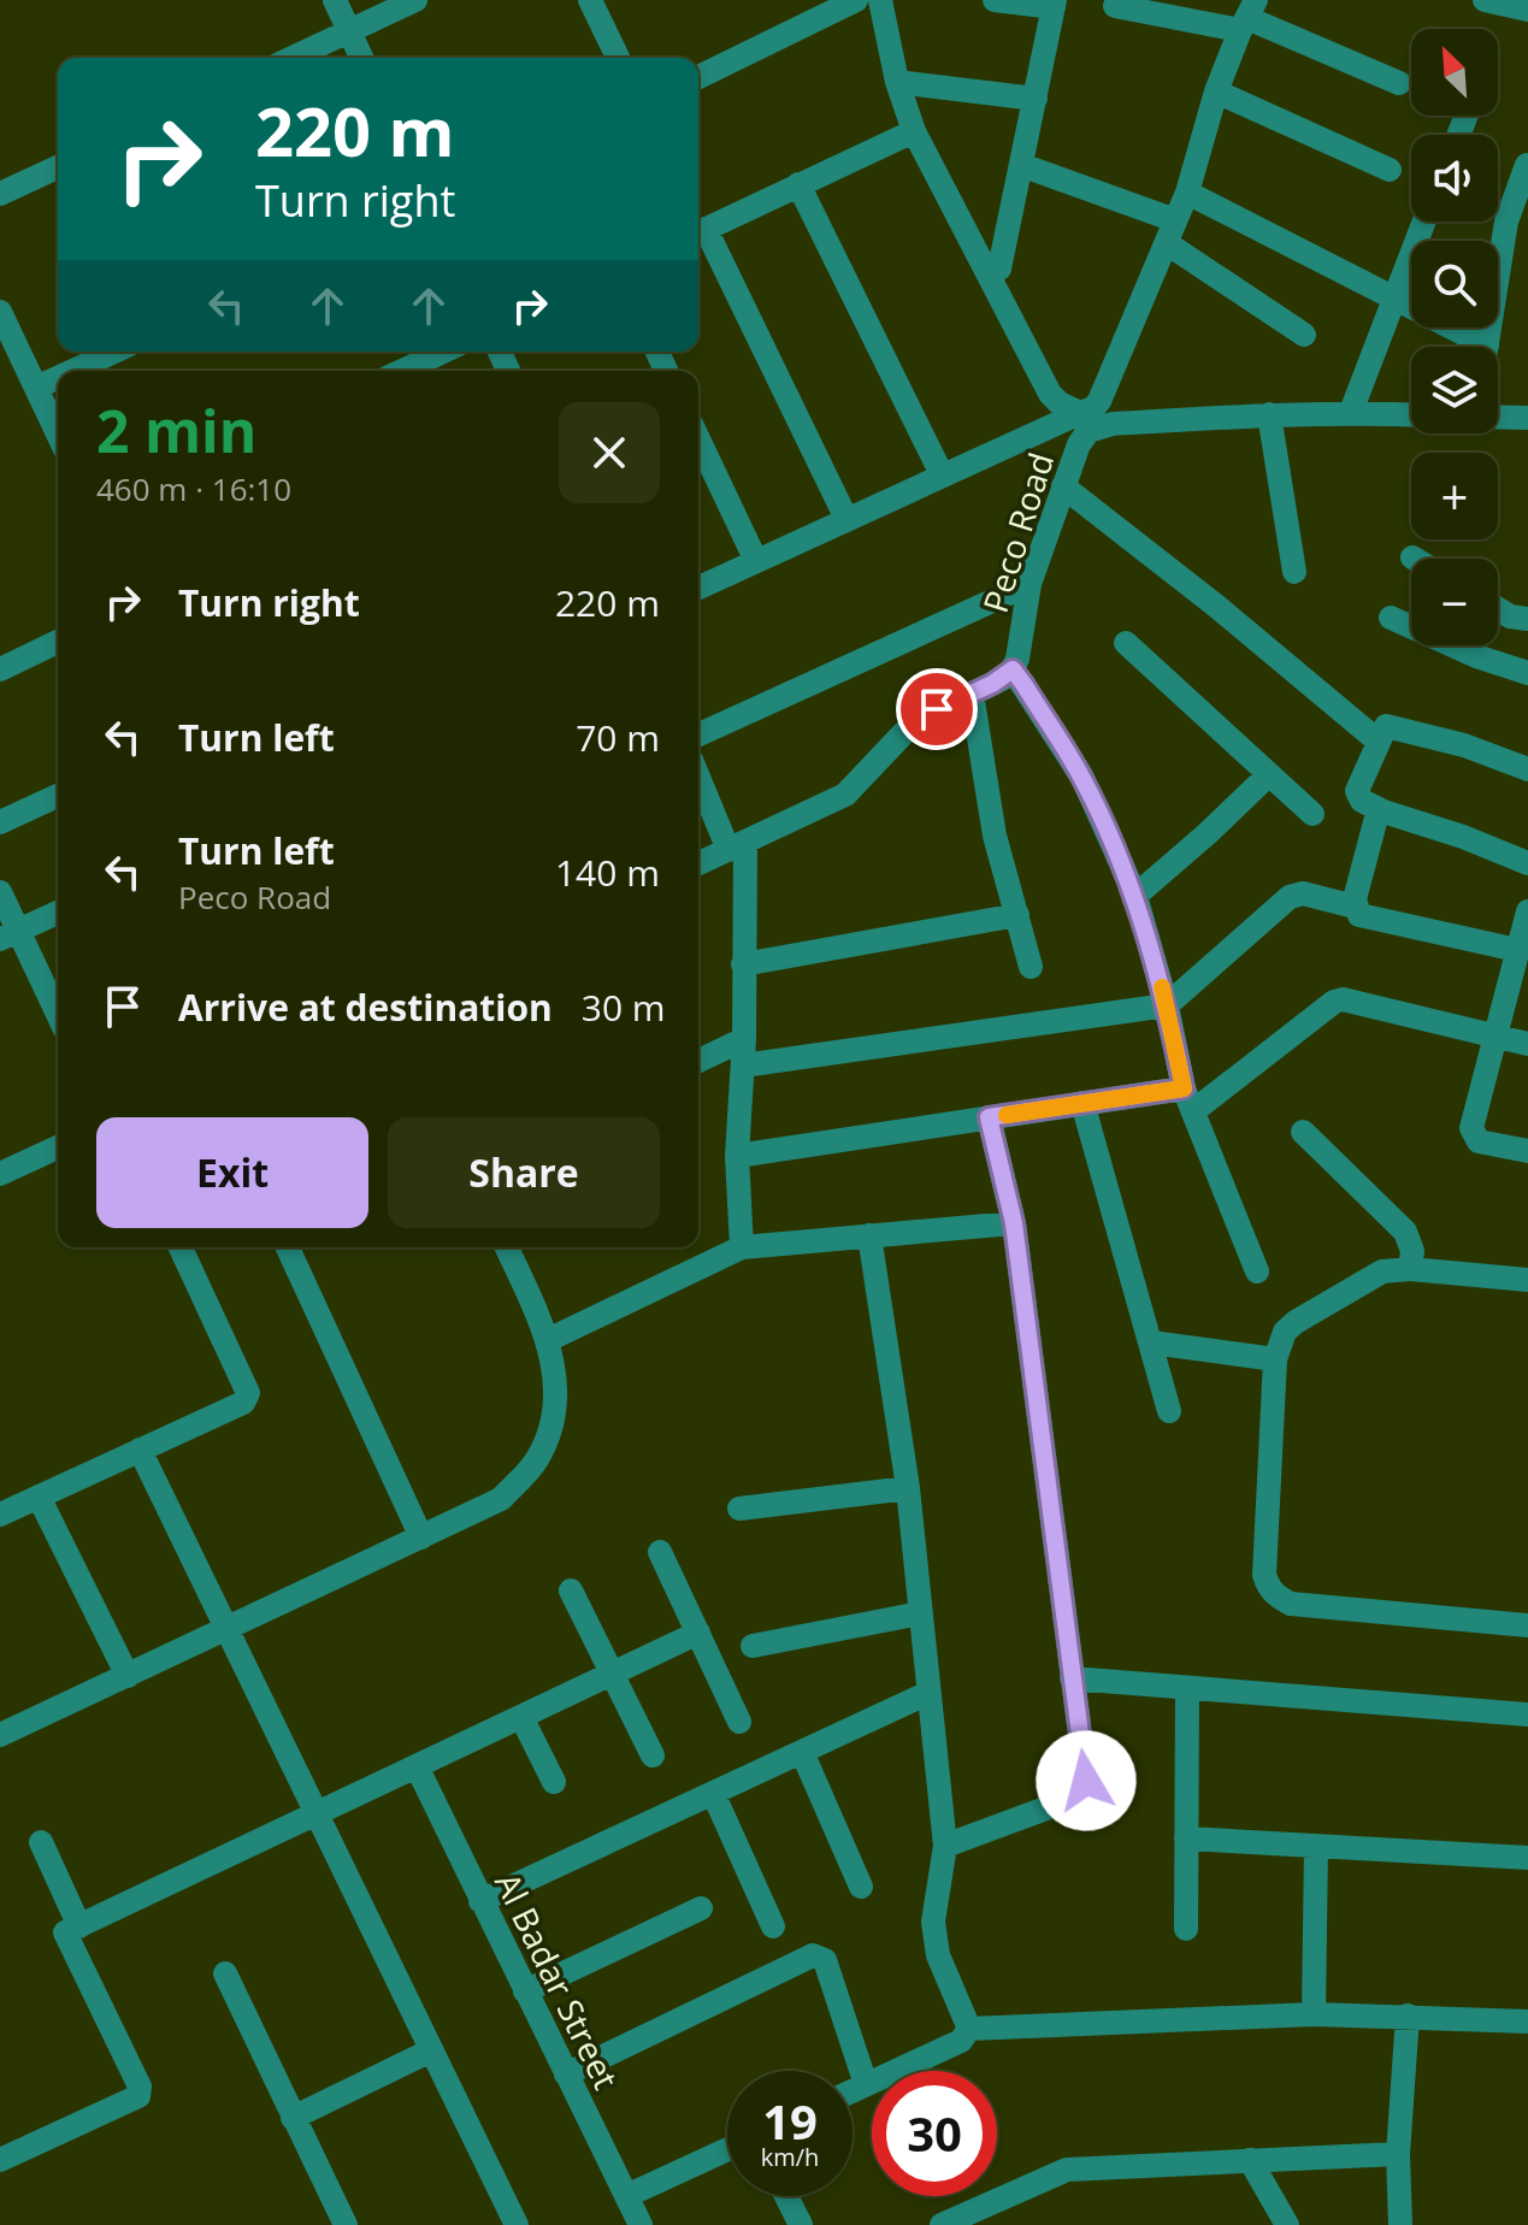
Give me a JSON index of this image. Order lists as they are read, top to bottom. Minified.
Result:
{"streets":{"street":["Peco Road","Al Badar Street"]},"north":"top left","page":{"map_buttons":["+","−"],"turn":["220 m","Turn right"],"heading":["2 min","460 m · 16:10"],"list":[{"name":"Turn right","value":"220 m"},{"name":"Turn left","value":"70 m"},{"name":"Turn left","note":"Peco Road","value":"140 m"},{"name":"Arrive at destination","value":"30 m"}],"buttons":["Exit","Share"],"speed":"19 km/h","limit":"30"}}
